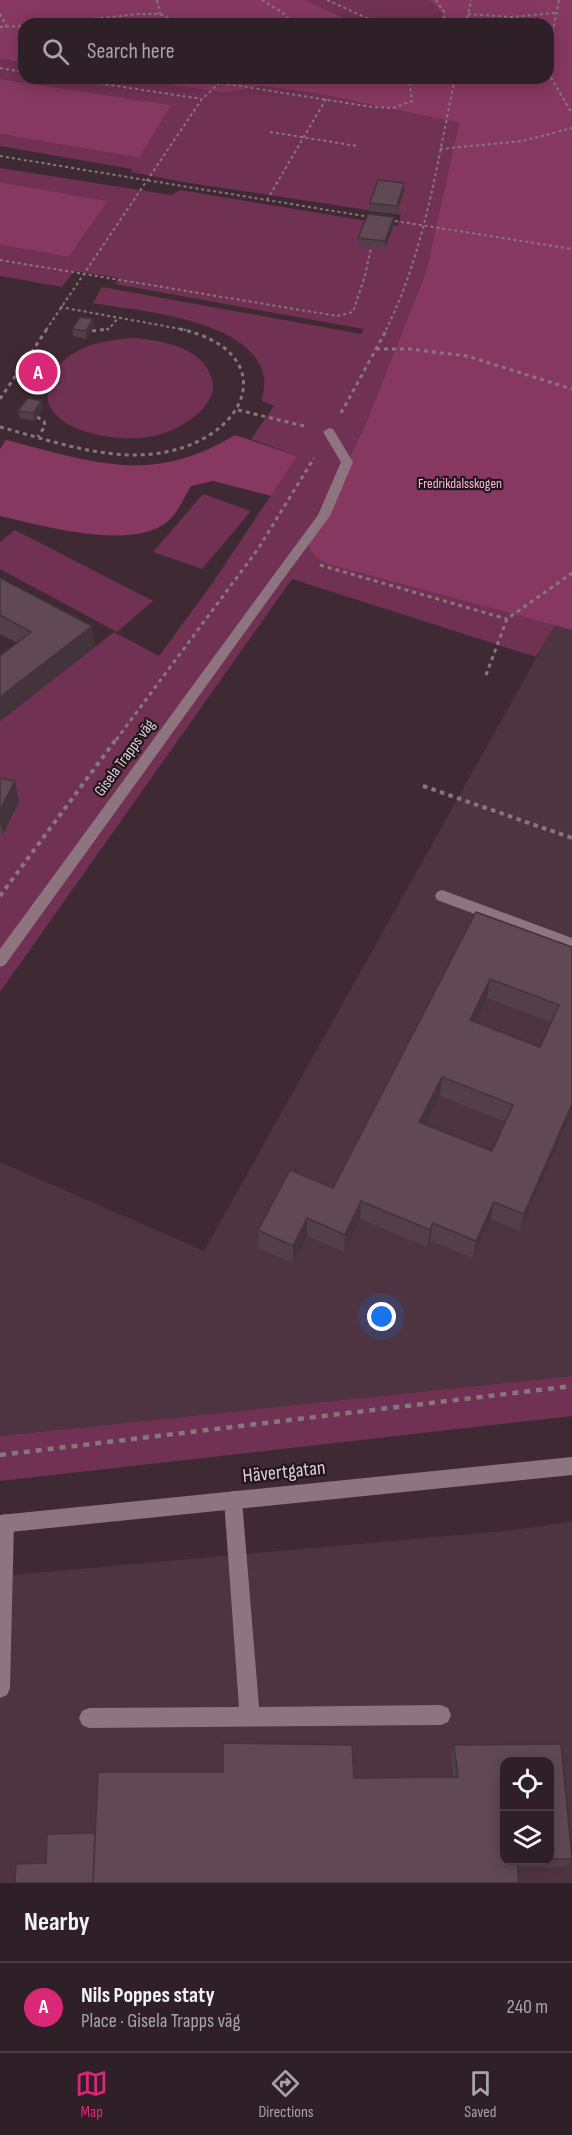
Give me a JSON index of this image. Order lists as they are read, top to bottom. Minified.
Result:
{"streets":{"street":["Gisela Trapps väg","Hävertgatan"]},"parks":["Fredrikdalsskogen"],"page":{"search":"Search here","pins":"A","heading":"Nearby","list":[{"mark":"A","name":"Nils Poppes staty","note":"Place · Gisela Trapps väg","value":"240 m"}],"nav":["Map","Directions","Saved"]}}
